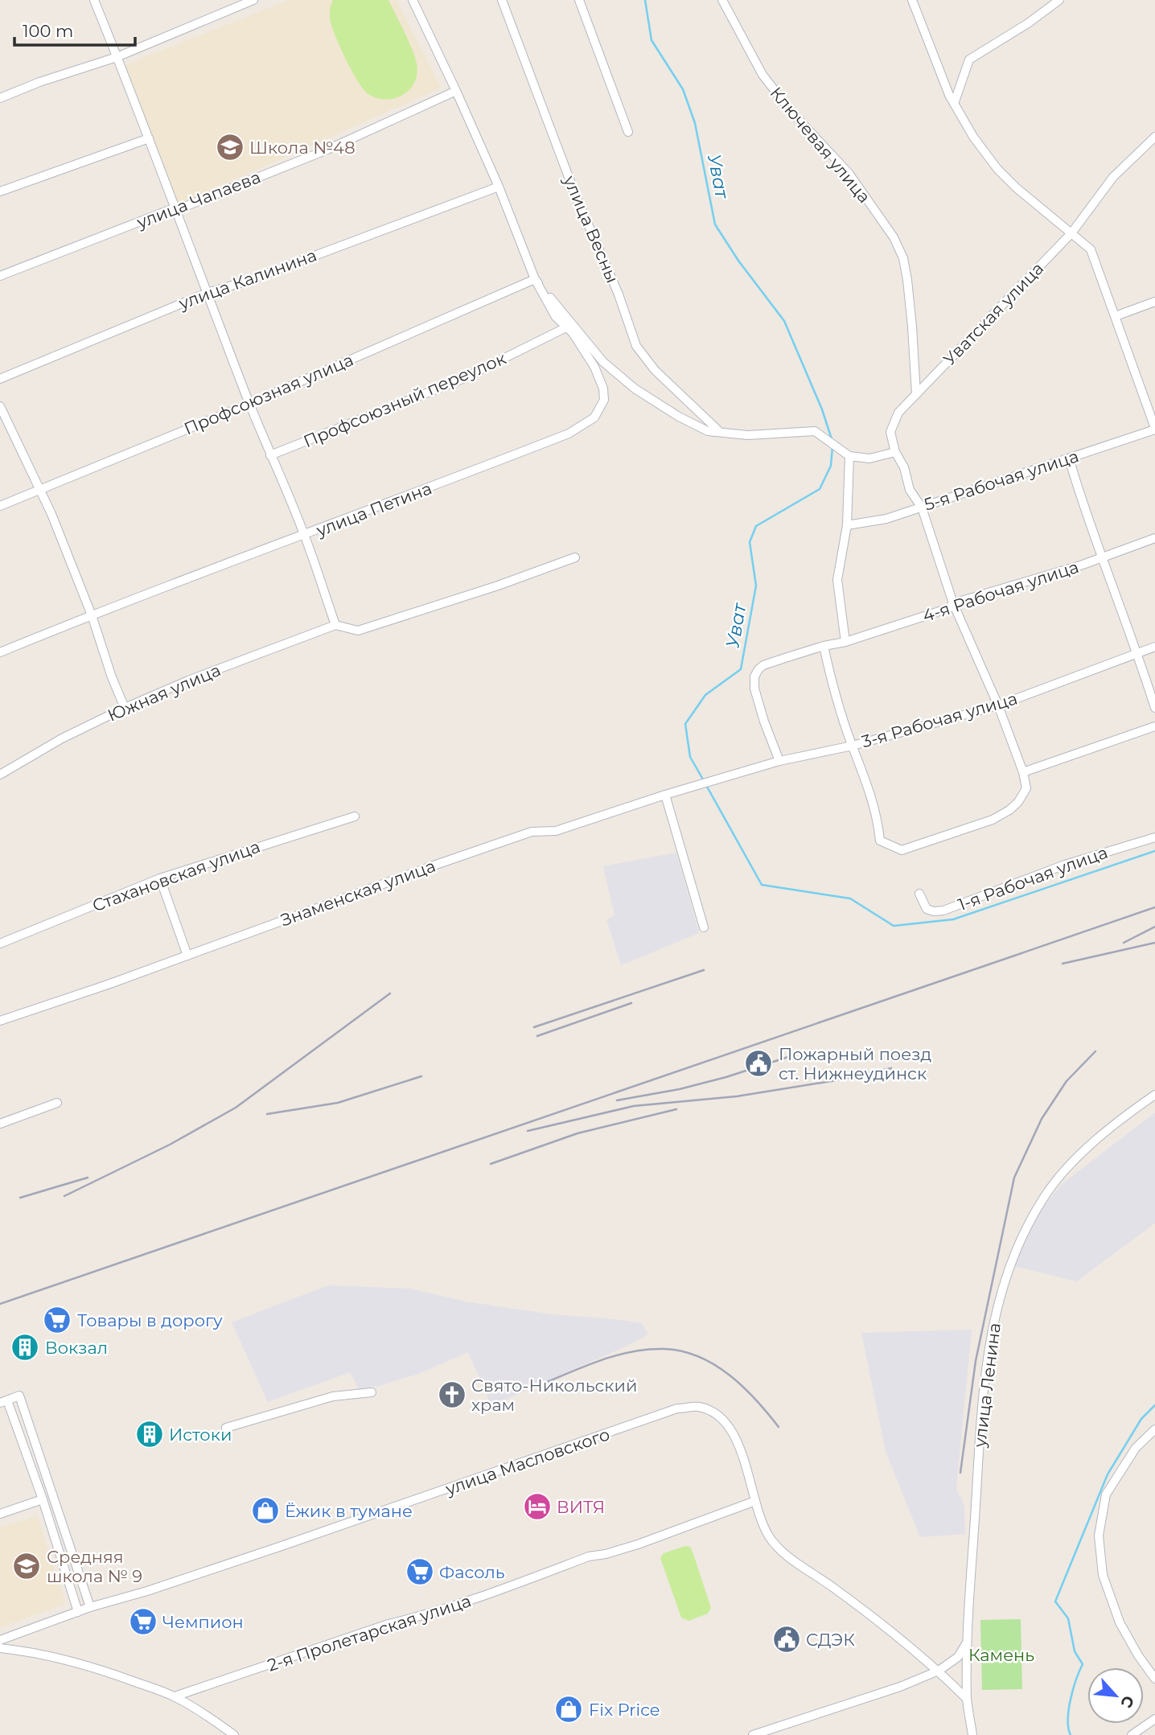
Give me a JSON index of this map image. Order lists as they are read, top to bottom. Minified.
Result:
{"streets":{"street":["Ключевая улица","улица Чапаева","улица Весны","улица Калинина","Уватская улица","Профсоюзная улица","Профсоюзный переулок","5-я Рабочая улица","улица Петина","4-я Рабочая улица","Южная улица","3-я Рабочая улица","Стахановская улица","1-я Рабочая улица","Знаменская улица","улица Ленина","улица Масловского","2-я Пролетарская улица"]},"crossings":[["Ключевая улица","Уватская улица"],["Уватская улица","5-я Рабочая улица"],["Уватская улица","4-я Рабочая улица"],["Уватская улица","3-я Рабочая улица"],["Профсоюзная улица","улица Петина"],["Профсоюзный переулок","улица Петина"],["4-я Рабочая улица","3-я Рабочая улица"],["3-я Рабочая улица","Знаменская улица"],["улица Ленина","улица Масловского"],["улица Масловского","2-я Пролетарская улица"]],"water":["Уват"],"parks":["Камень"],"places":{"school or university":["Школа №48","Средняя школа № 9"],"public building":["Пожарный поезд ст. Нижнеудинск","СДЭК"],"supermarket":["Товары в дорогу","Фасоль","Чемпион"],"building":["Вокзал","Истоки"],"church":["Свято-Никольский храм"],"hotel":["ВИТЯ"],"shop":["Ёжик в тумане","Fix Price"]},"scale_bar":"100 m","north":"bottom right"}
